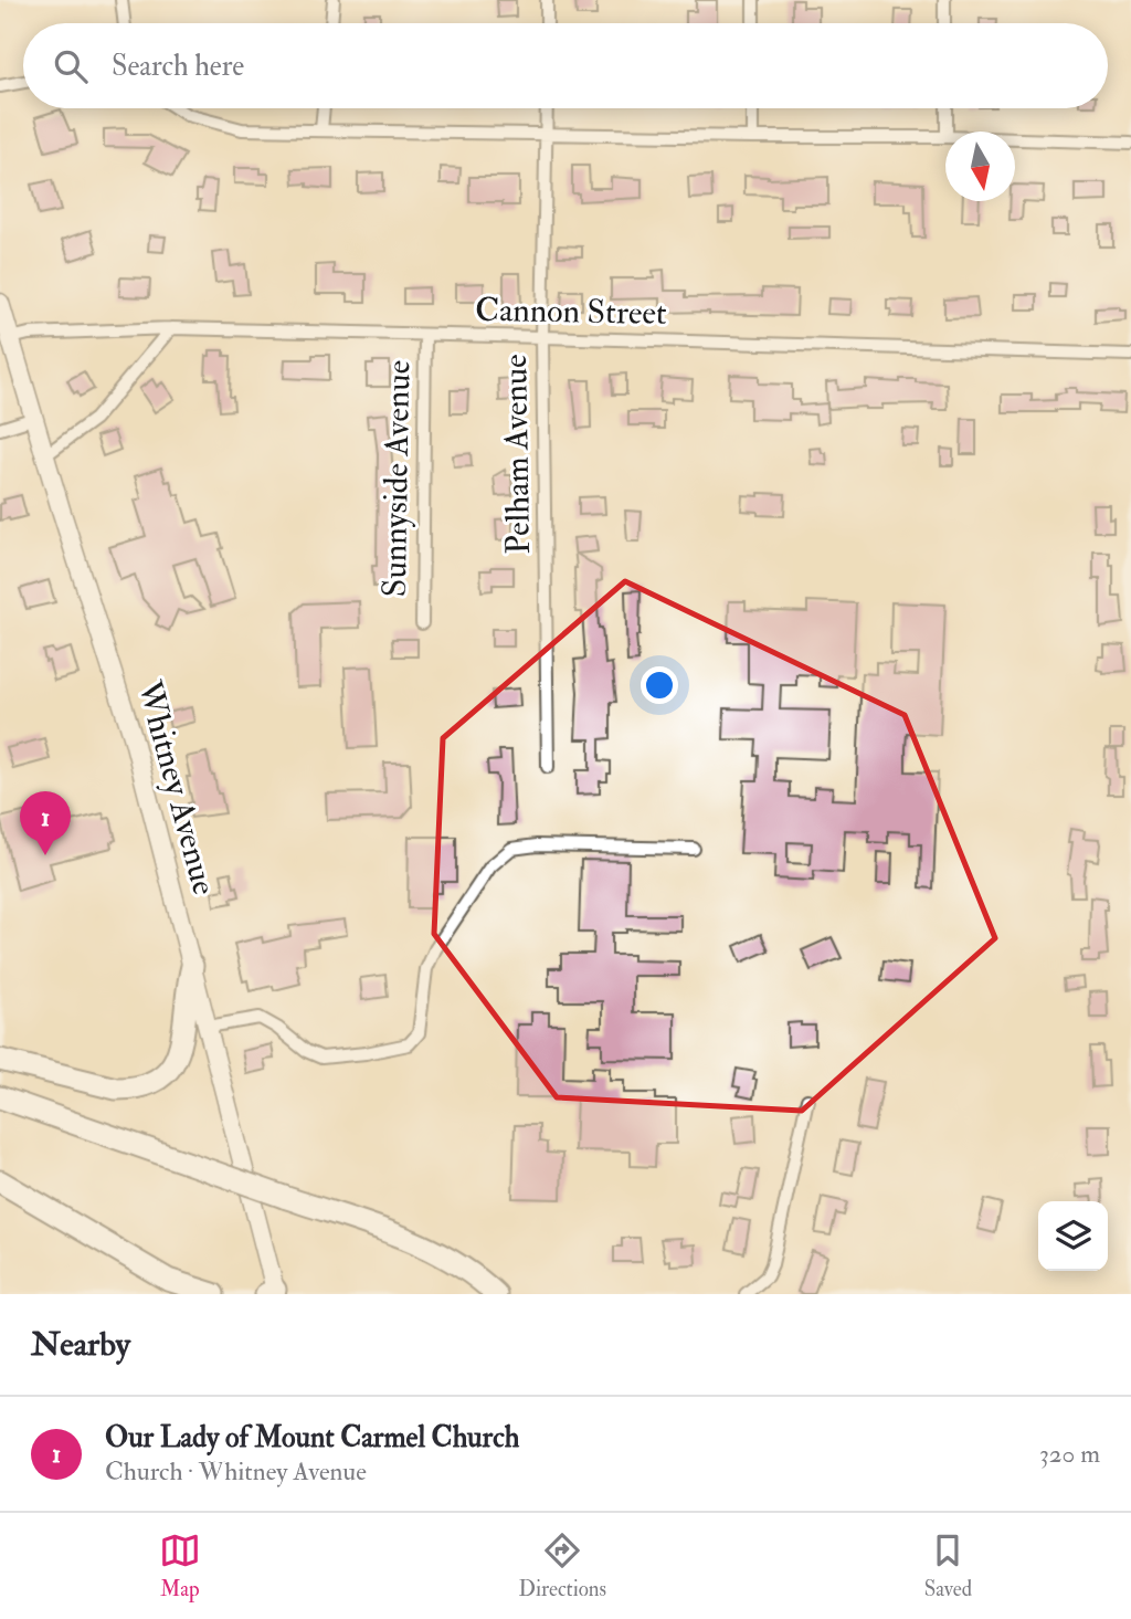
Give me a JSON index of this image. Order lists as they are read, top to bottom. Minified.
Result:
{"streets":{"main road":["Whitney Avenue"],"street":["Cannon Street","Pelham Avenue","Sunnyside Avenue"]},"crossings":[["Cannon Street","Pelham Avenue"],["Cannon Street","Sunnyside Avenue"],["Cannon Street","Whitney Avenue"]],"north":"bottom","page":{"search":"Search here","pins":"1","heading":"Nearby","list":[{"mark":"1","name":"Our Lady of Mount Carmel Church","note":"Church · Whitney Avenue","value":"320 m"}],"nav":["Map","Directions","Saved"]}}
